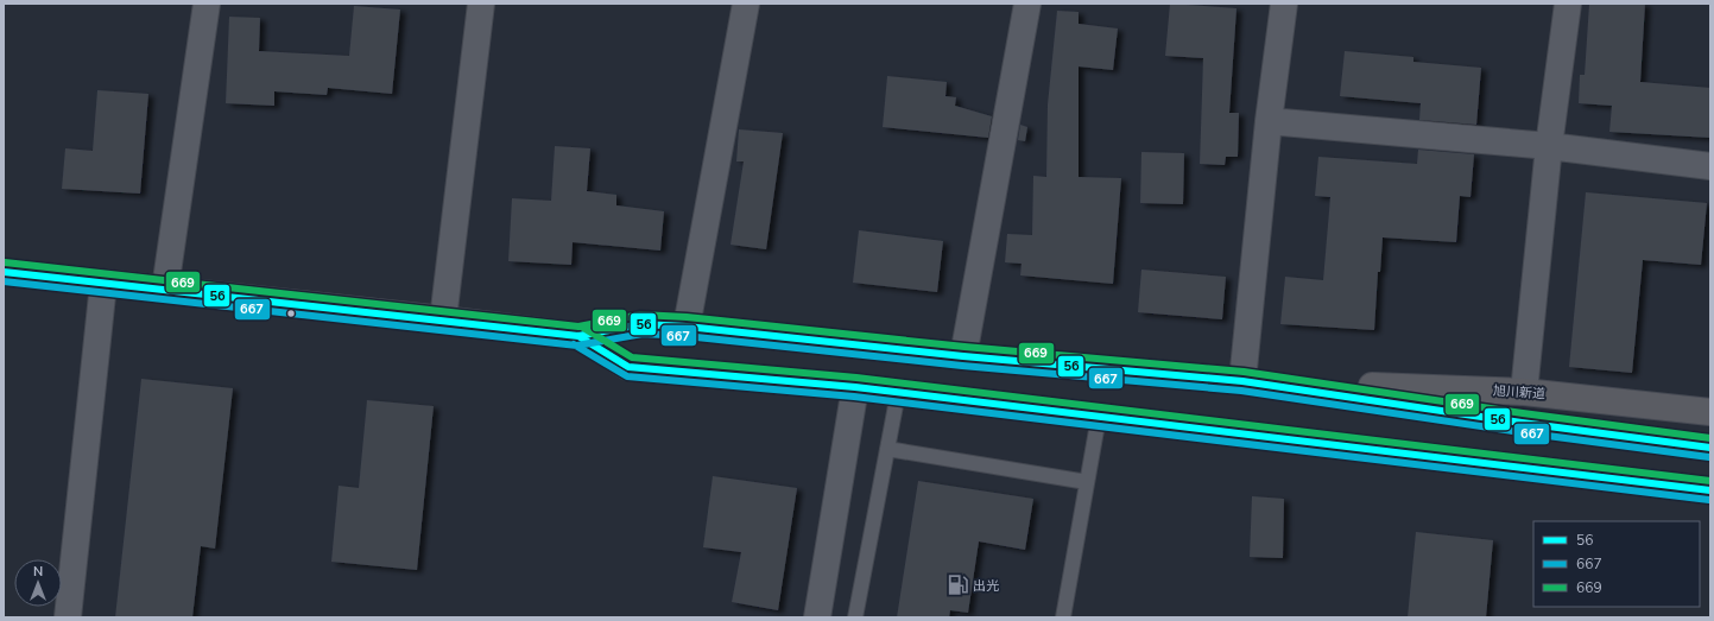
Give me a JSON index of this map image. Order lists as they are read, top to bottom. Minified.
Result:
{"streets":{"highway":["旭川新道"]},"places":{"fuel station":["出光"]},"lines":["transit line 669","transit line 56","transit line 667"],"legend":["56","667","669"],"north":"top"}
